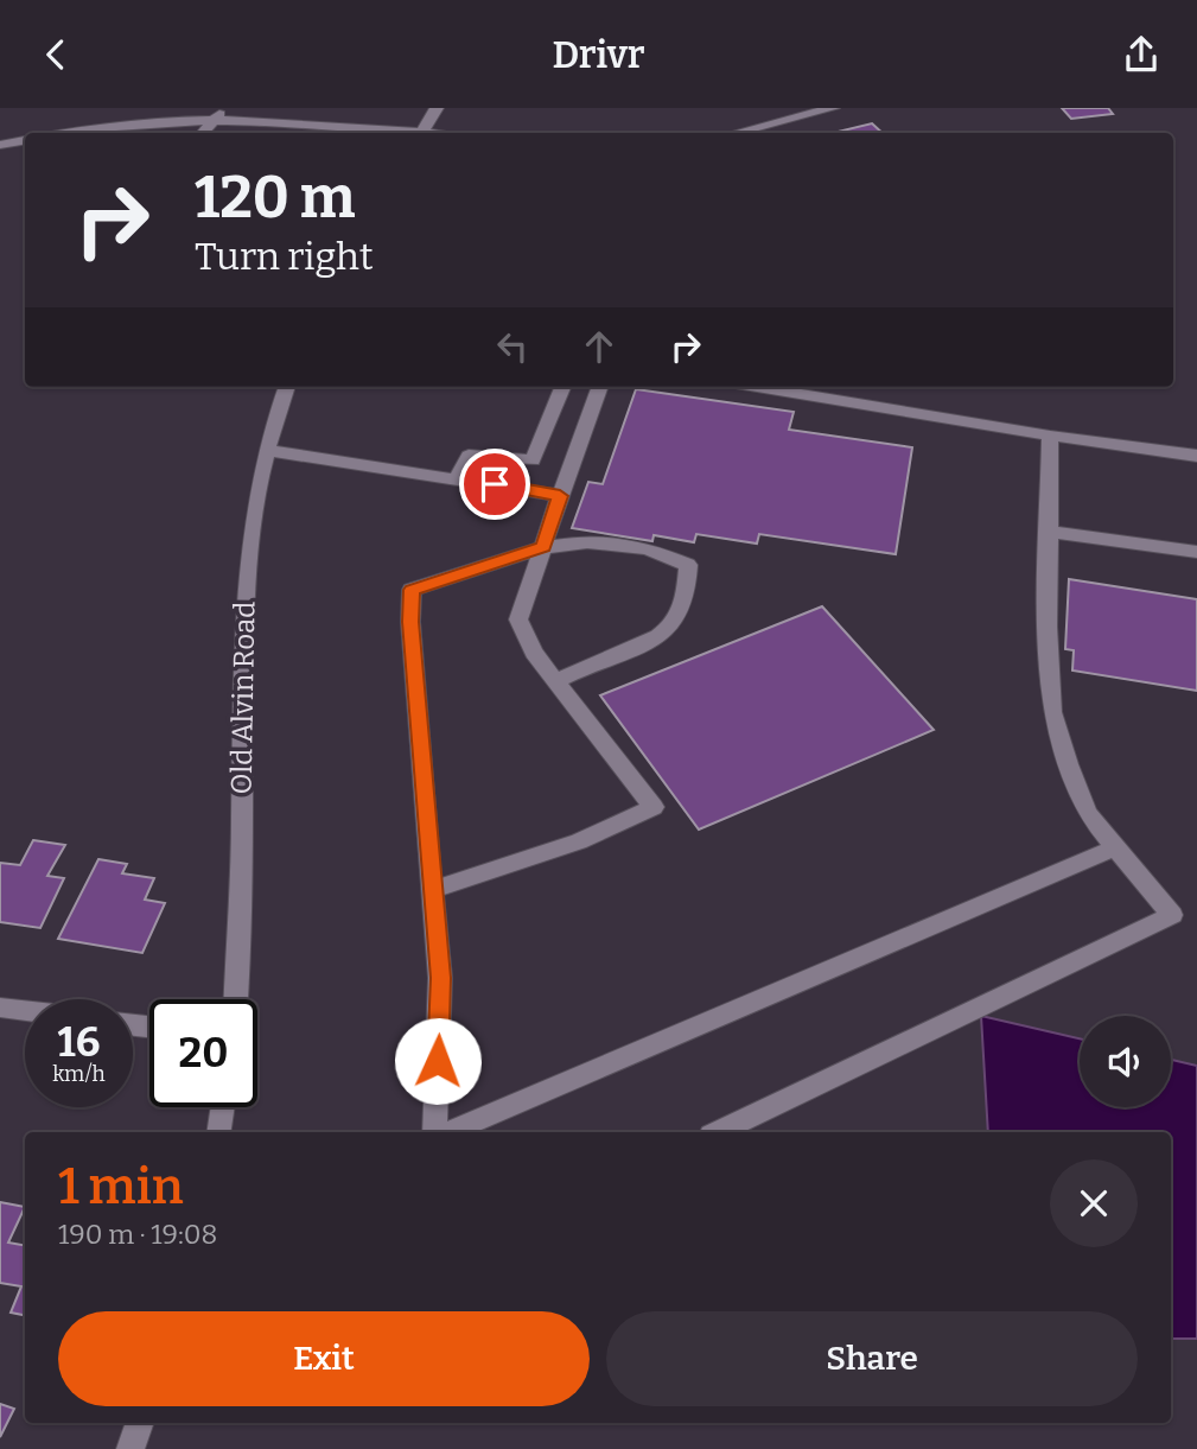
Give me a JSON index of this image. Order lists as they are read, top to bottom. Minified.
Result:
{"streets":{"street":["Old Alvin Road"]},"page":{"header":"Drivr","turn":["120 m","Turn right"],"speed":"16 km/h","limit":"20","heading":["1 min","190 m · 19:08"],"buttons":["Exit","Share"]}}
